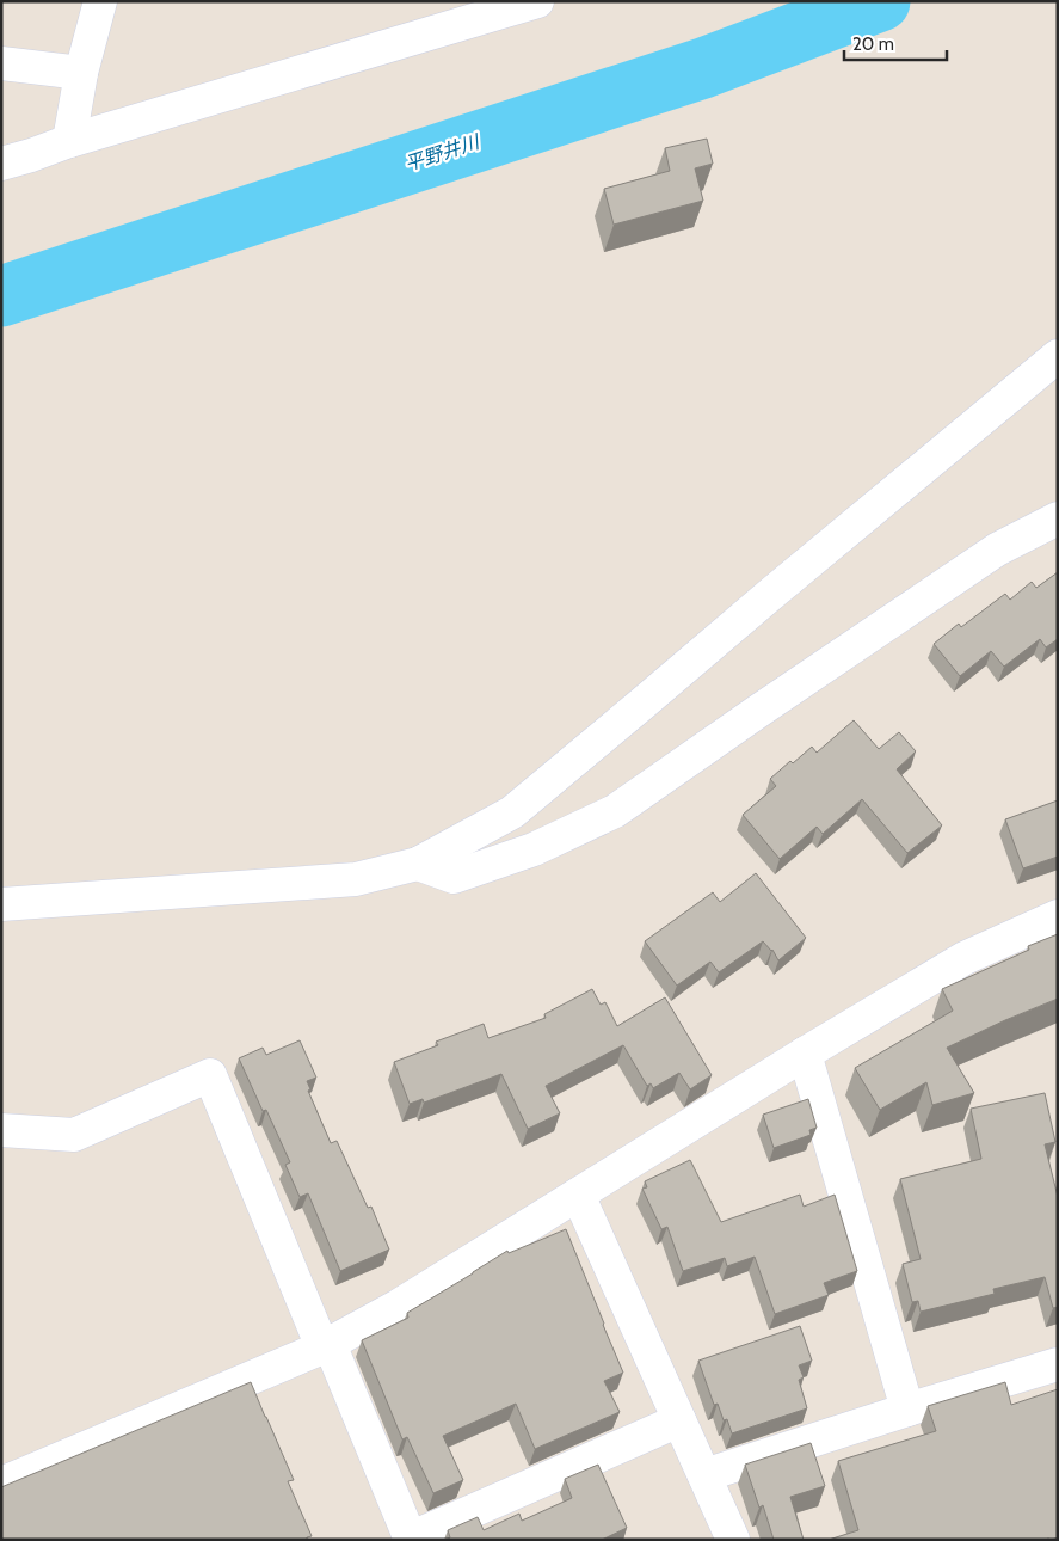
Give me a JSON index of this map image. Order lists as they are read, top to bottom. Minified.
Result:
{"water":["平野井川"],"scale_bar":"20 m"}
